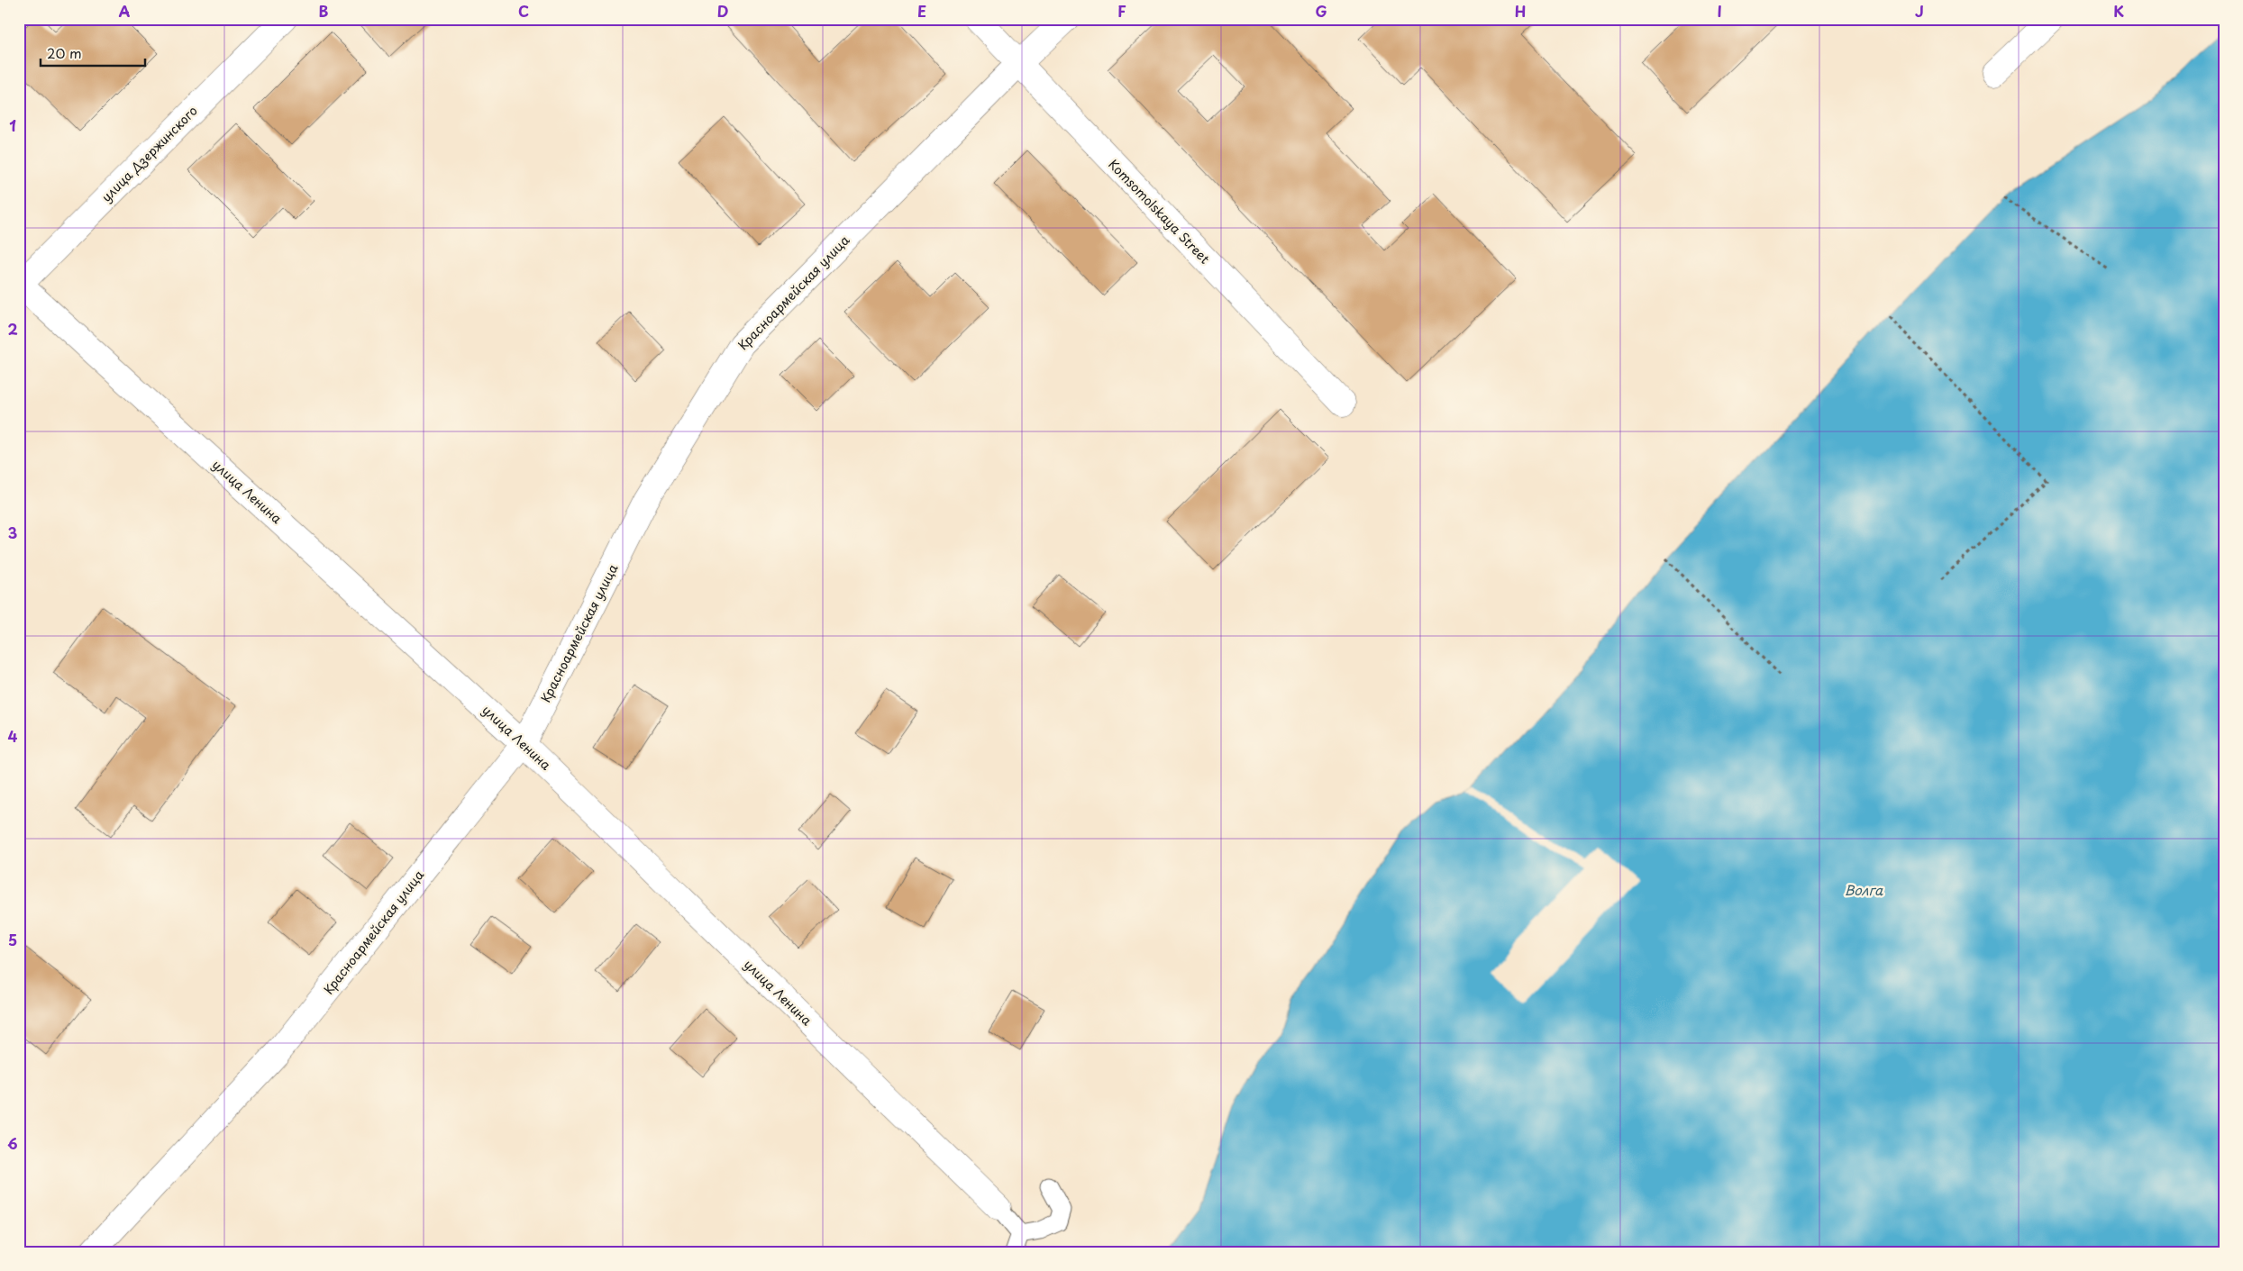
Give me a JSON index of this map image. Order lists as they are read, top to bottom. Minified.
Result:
{"streets":{"street":["улица Дзержинского","Komsomolskaya Street","Красноармейская улица","улица Ленина"]},"crossings":[["улица Дзержинского","улица Ленина"],["Komsomolskaya Street","Красноармейская улица"],["Красноармейская улица","улица Ленина"]],"water":["Волга"],"scale_bar":"20 m","grid":{"columns":["A","B","C","D","E","F","G","H","I","J","K"],"rows":["1","2","3","4","5","6"]}}
